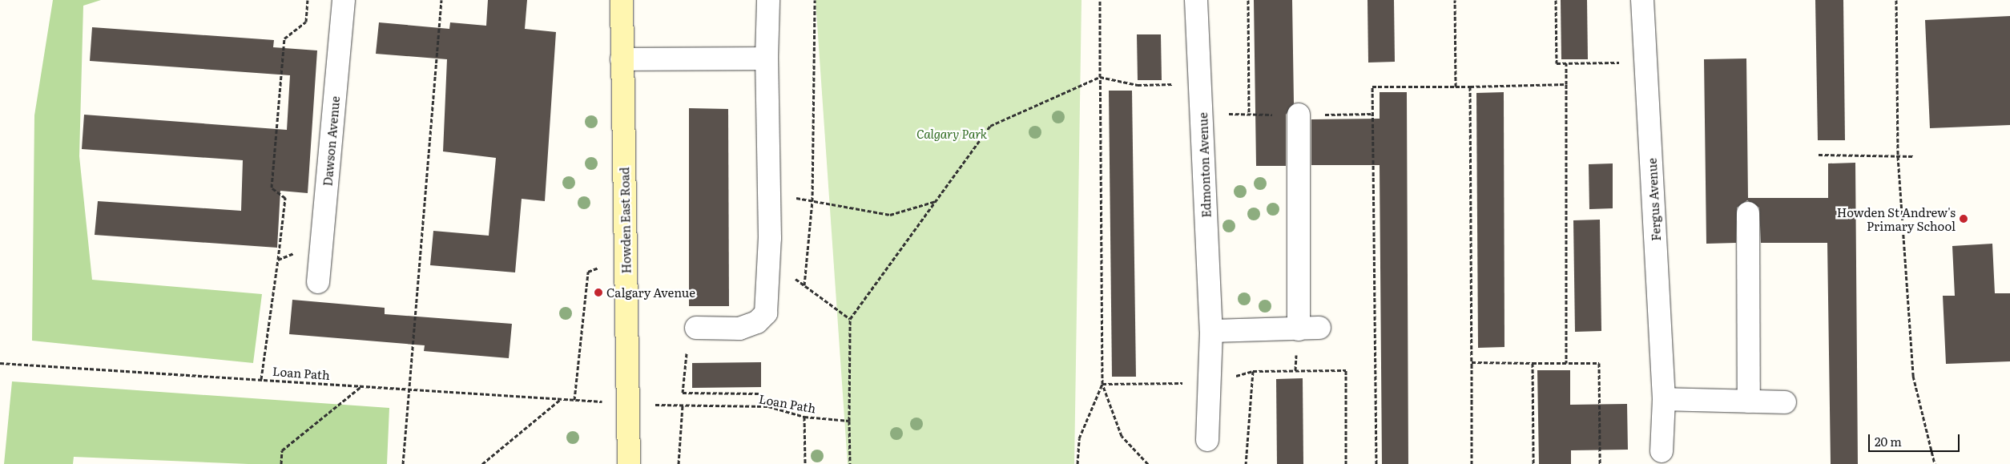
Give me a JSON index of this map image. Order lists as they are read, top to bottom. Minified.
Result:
{"streets":{"street":["Dawson Avenue","Edmonton Avenue","Fergus Avenue","Howden East Road"],"path":["Loan Path"]},"parks":["Calgary Park"],"places":["Howden St Andrew's Primary School","Calgary Avenue"],"scale_bar":"20 m"}
